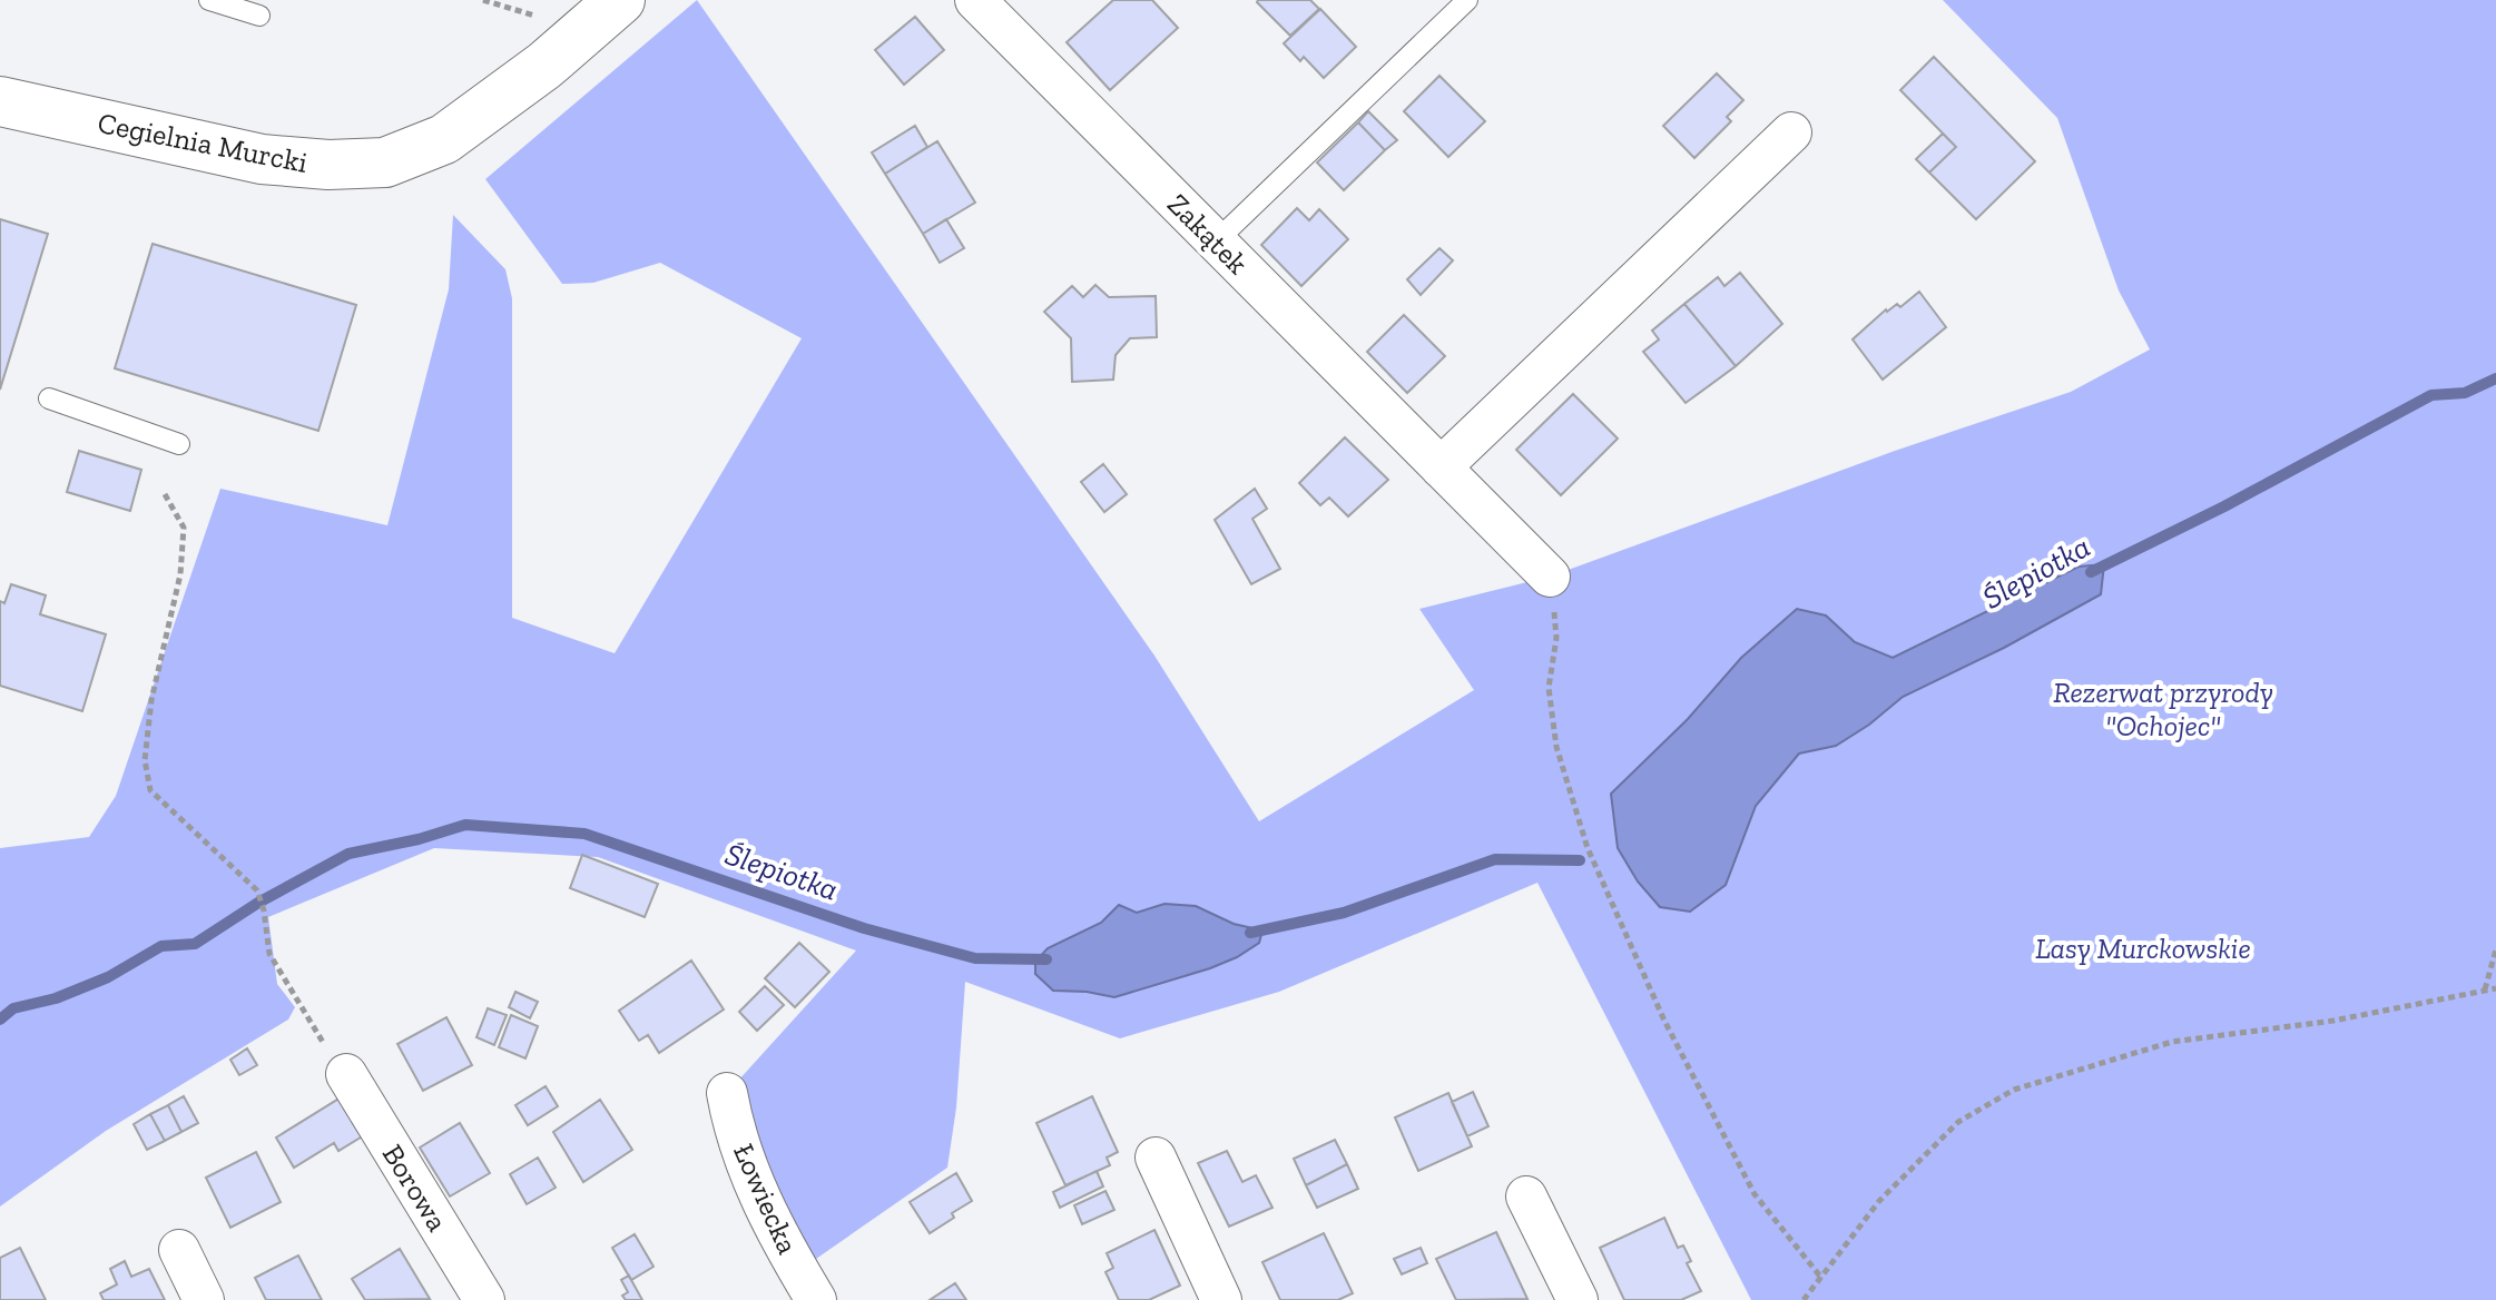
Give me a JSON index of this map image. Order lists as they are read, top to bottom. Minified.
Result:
{"streets":{"street":["Cegielnia Murcki","Zakątek","Borowa","Łowiecka"]},"water":["Ślepiotka"],"parks":["Rezerwat przyrody \"Ochojec\"","Lasy Murckowskie"]}
